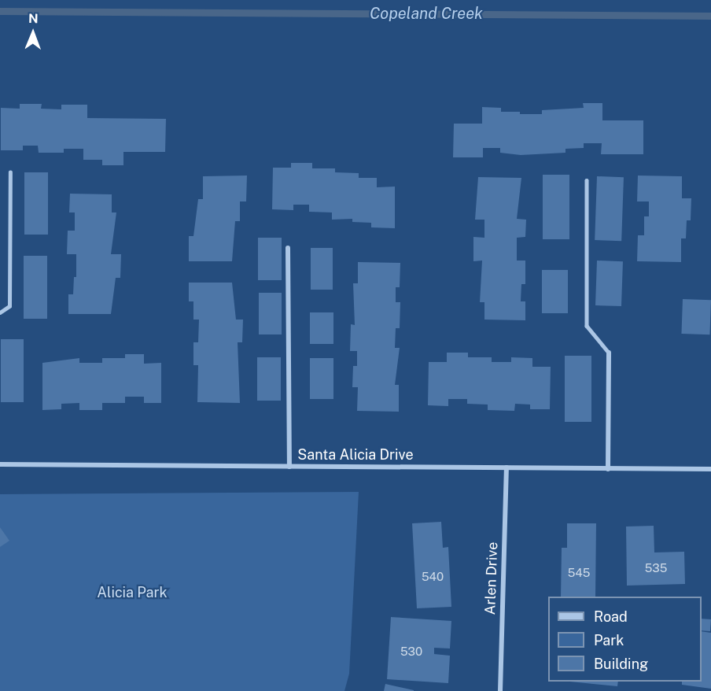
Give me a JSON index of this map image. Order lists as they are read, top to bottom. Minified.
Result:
{"streets":{"street":["Santa Alicia Drive","Arlen Drive"]},"crossings":[["Santa Alicia Drive","Arlen Drive"]],"water":["Copeland Creek"],"parks":["Alicia Park"],"house_numbers":["535","545","540","530"],"legend":["Road","Park","Building"],"north":"top"}
